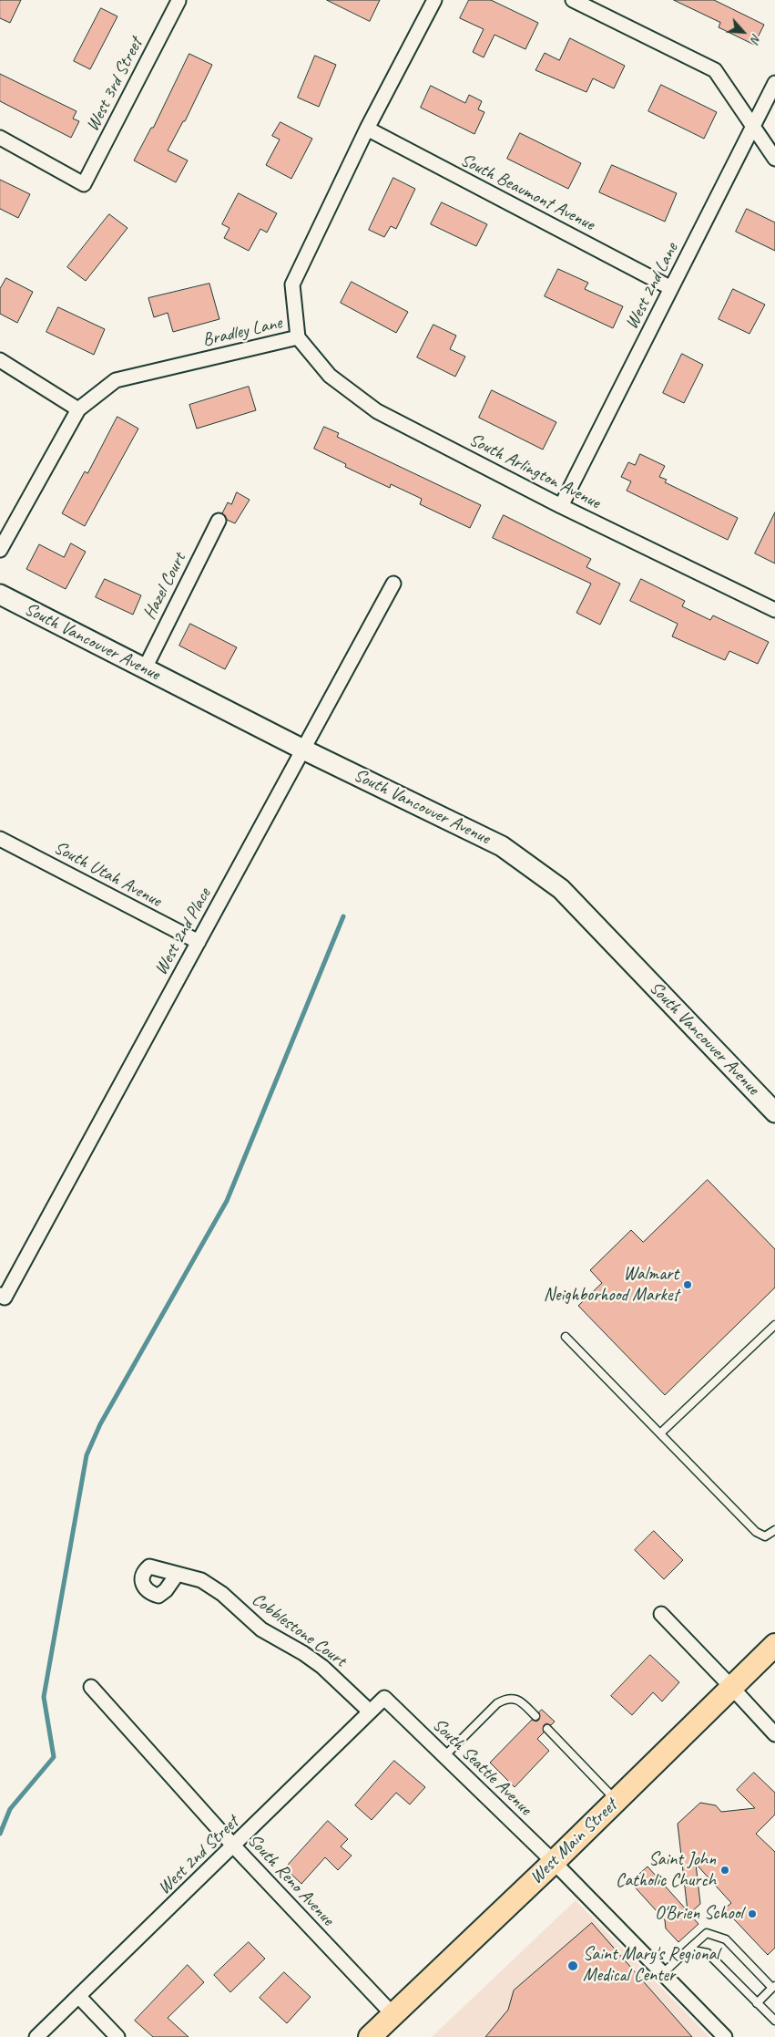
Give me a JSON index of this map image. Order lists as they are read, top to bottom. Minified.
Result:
{"streets":{"main road":["West Main Street"],"street":["West 3rd Street","South Beaumont Avenue","West 2nd Lane","Bradley Lane","South Arlington Avenue","Hazel Court","South Vancouver Avenue","South Utah Avenue","West 2nd Place","Cobblestone Court","South Seattle Avenue","West 2nd Street","South Reno Avenue"]},"crossings":[["South Beaumont Avenue","West 2nd Lane"],["South Beaumont Avenue","Bradley Lane"],["West 2nd Lane","South Arlington Avenue"],["Bradley Lane","South Arlington Avenue"],["Hazel Court","South Vancouver Avenue"],["South Vancouver Avenue","West 2nd Place"],["South Utah Avenue","West 2nd Place"],["Cobblestone Court","West 2nd Street"],["South Seattle Avenue","West Main Street"],["South Seattle Avenue","West 2nd Street"],["West Main Street","South Reno Avenue"],["West 2nd Street","South Reno Avenue"]],"places":["Walmart Neighborhood Market","Saint John Catholic Church","O'Brien School","Saint Mary's Regional Medical Center"],"north":"bottom right"}
